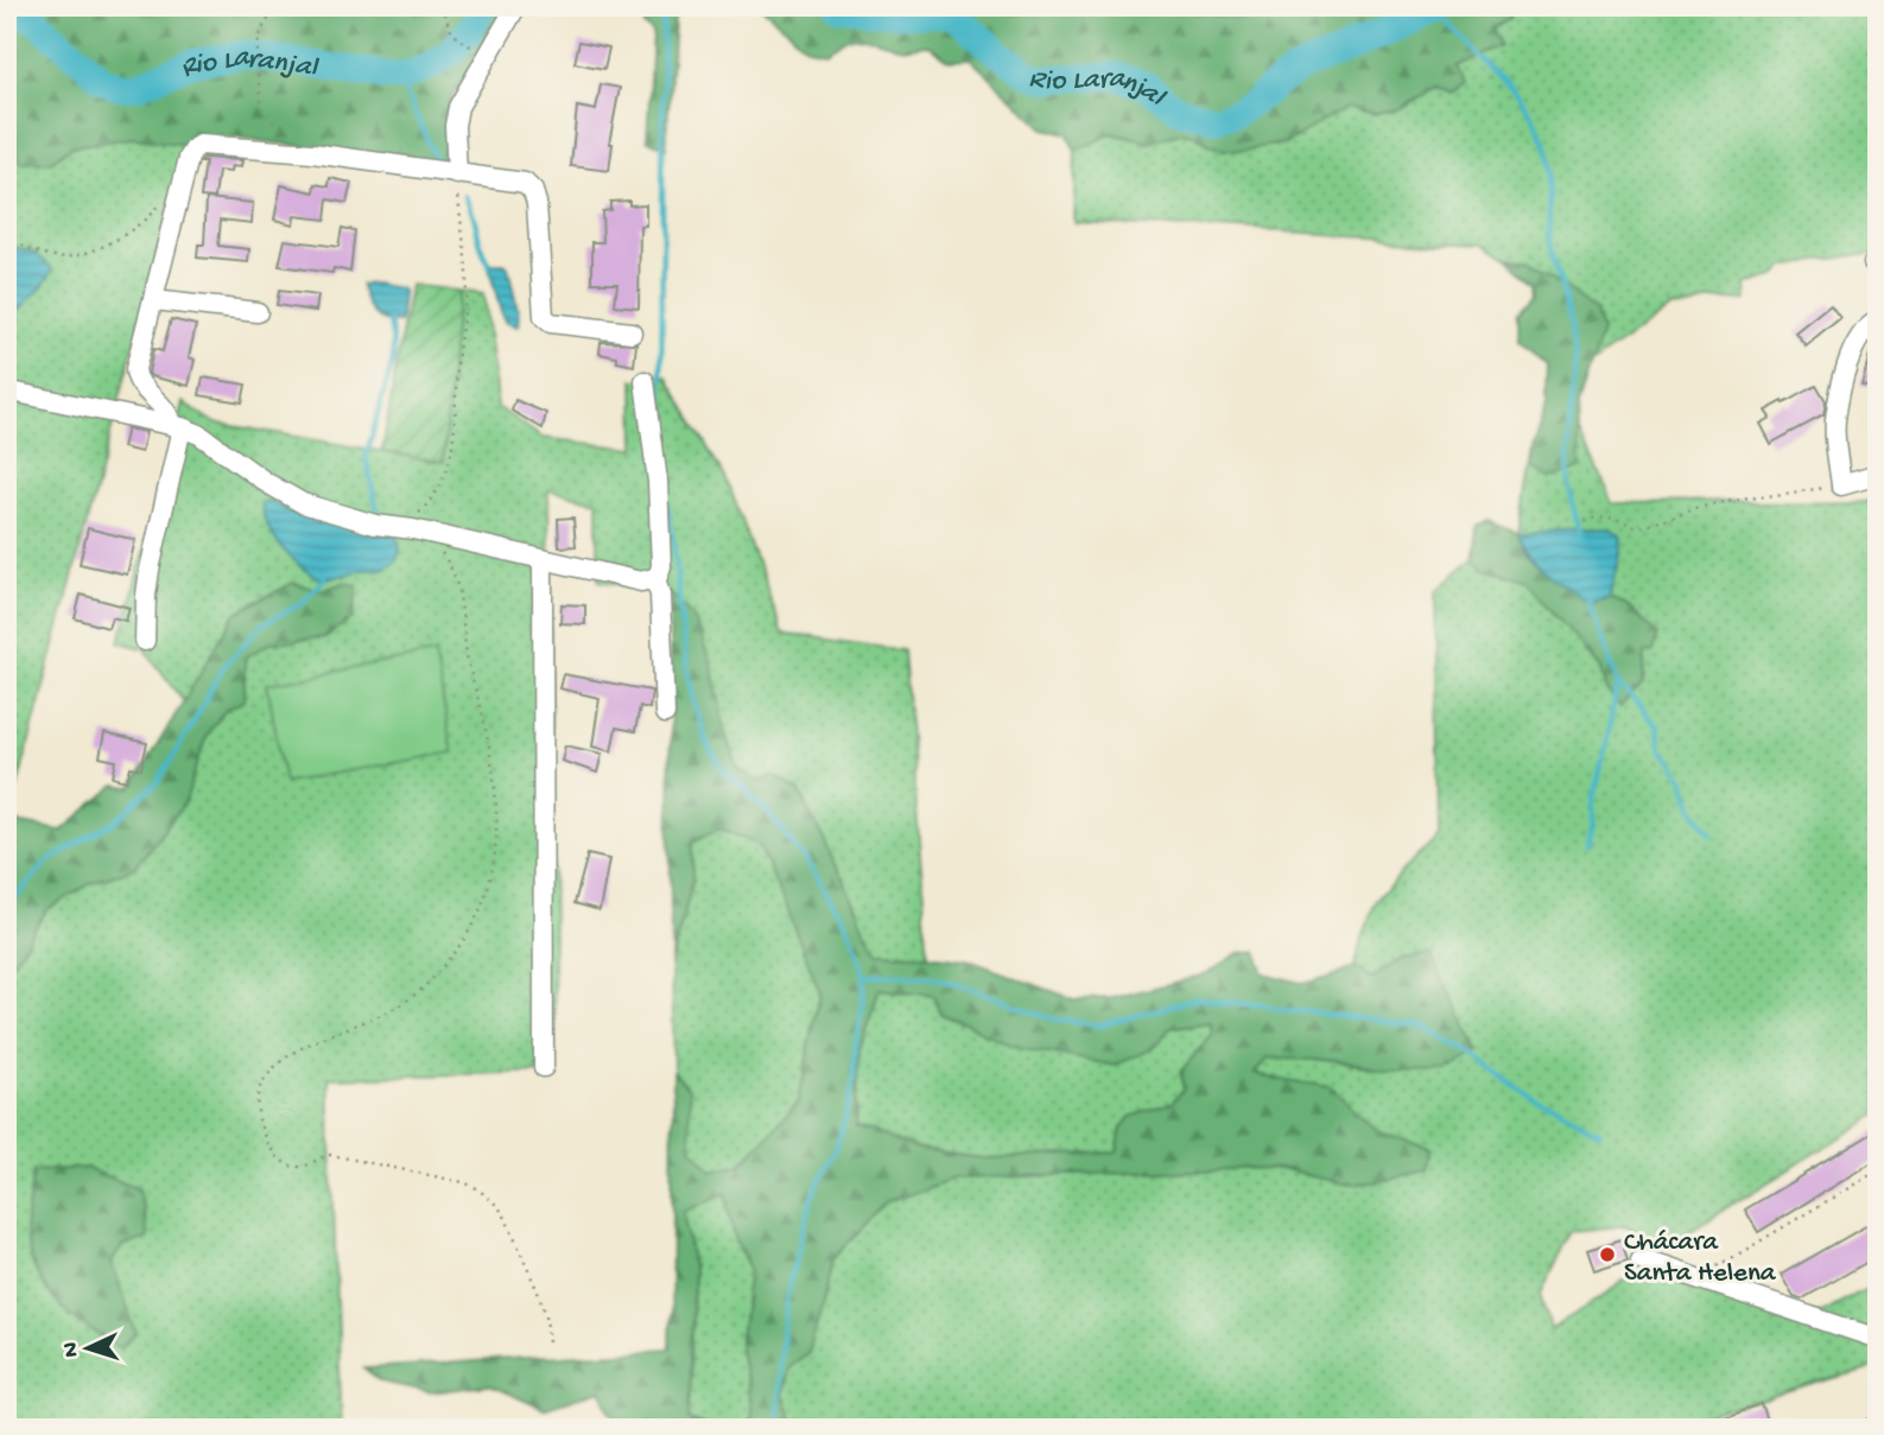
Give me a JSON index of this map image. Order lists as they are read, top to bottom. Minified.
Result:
{"water":["Rio Laranjal"],"places":["Chácara Santa Helena"],"north":"left"}
